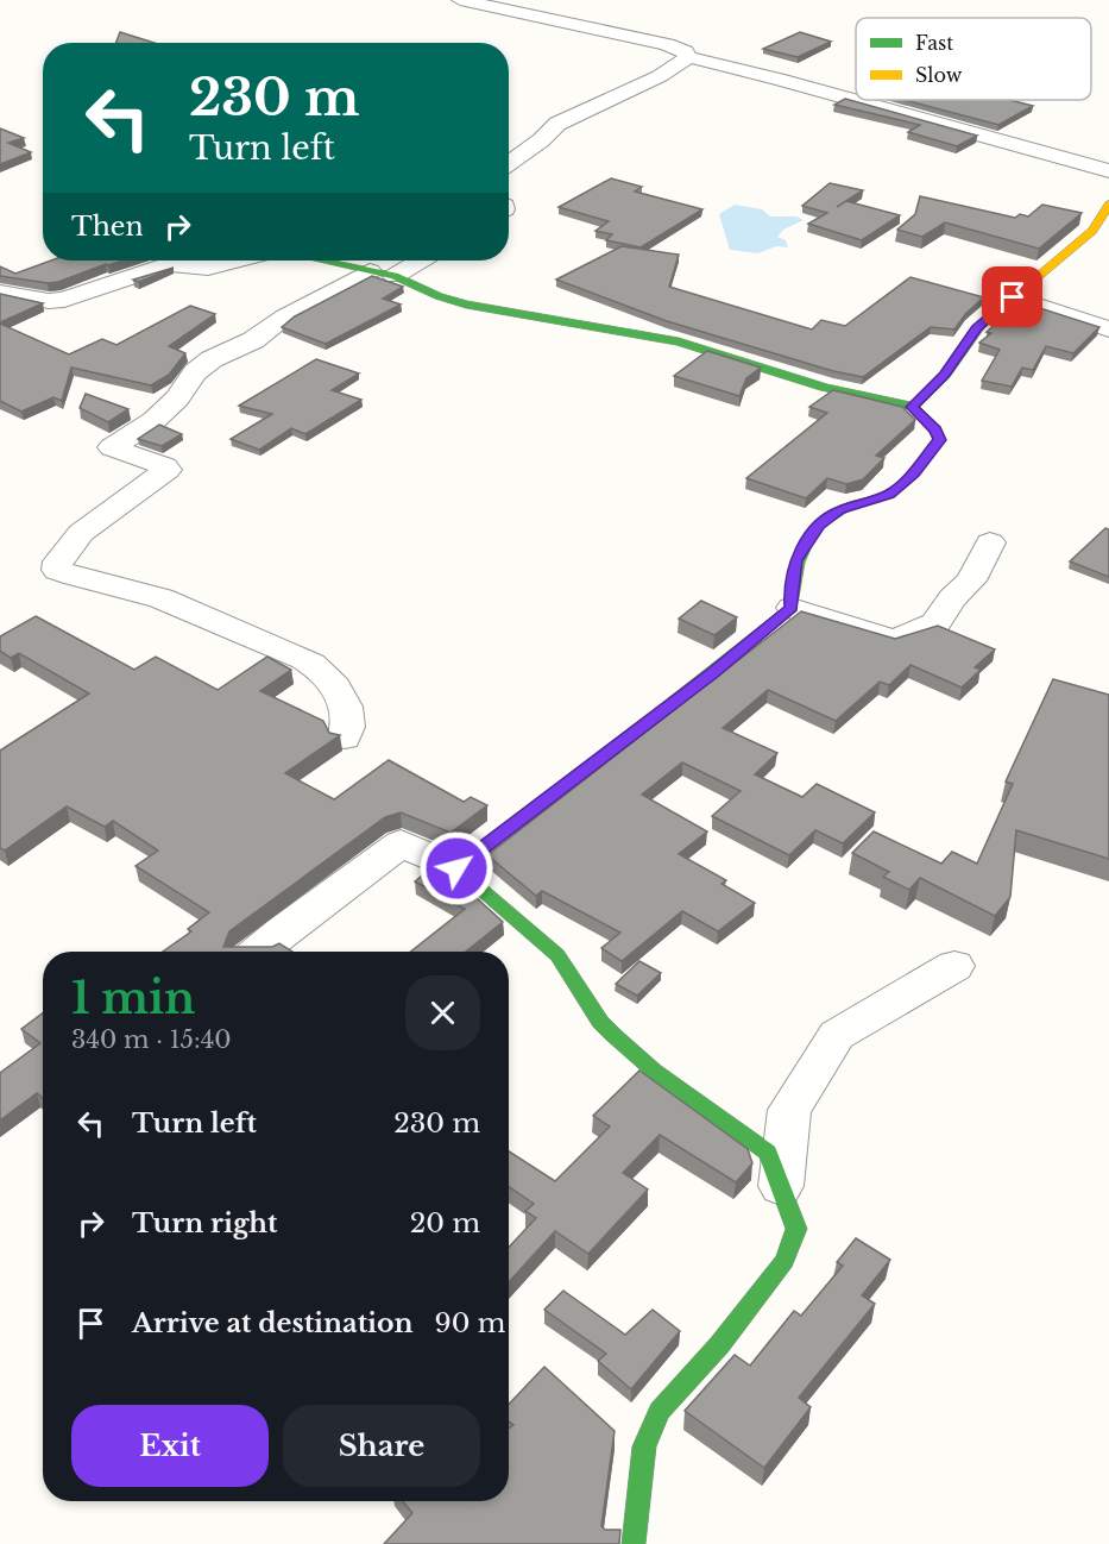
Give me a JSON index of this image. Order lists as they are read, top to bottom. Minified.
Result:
{"legend":["Fast","Slow"],"page":{"turn":["230 m","Turn left"],"then":"Then","heading":["1 min","340 m · 15:40"],"list":[{"name":"Turn left","value":"230 m"},{"name":"Turn right","value":"20 m"},{"name":"Arrive at destination","value":"90 m"}],"buttons":["Exit","Share"]}}
